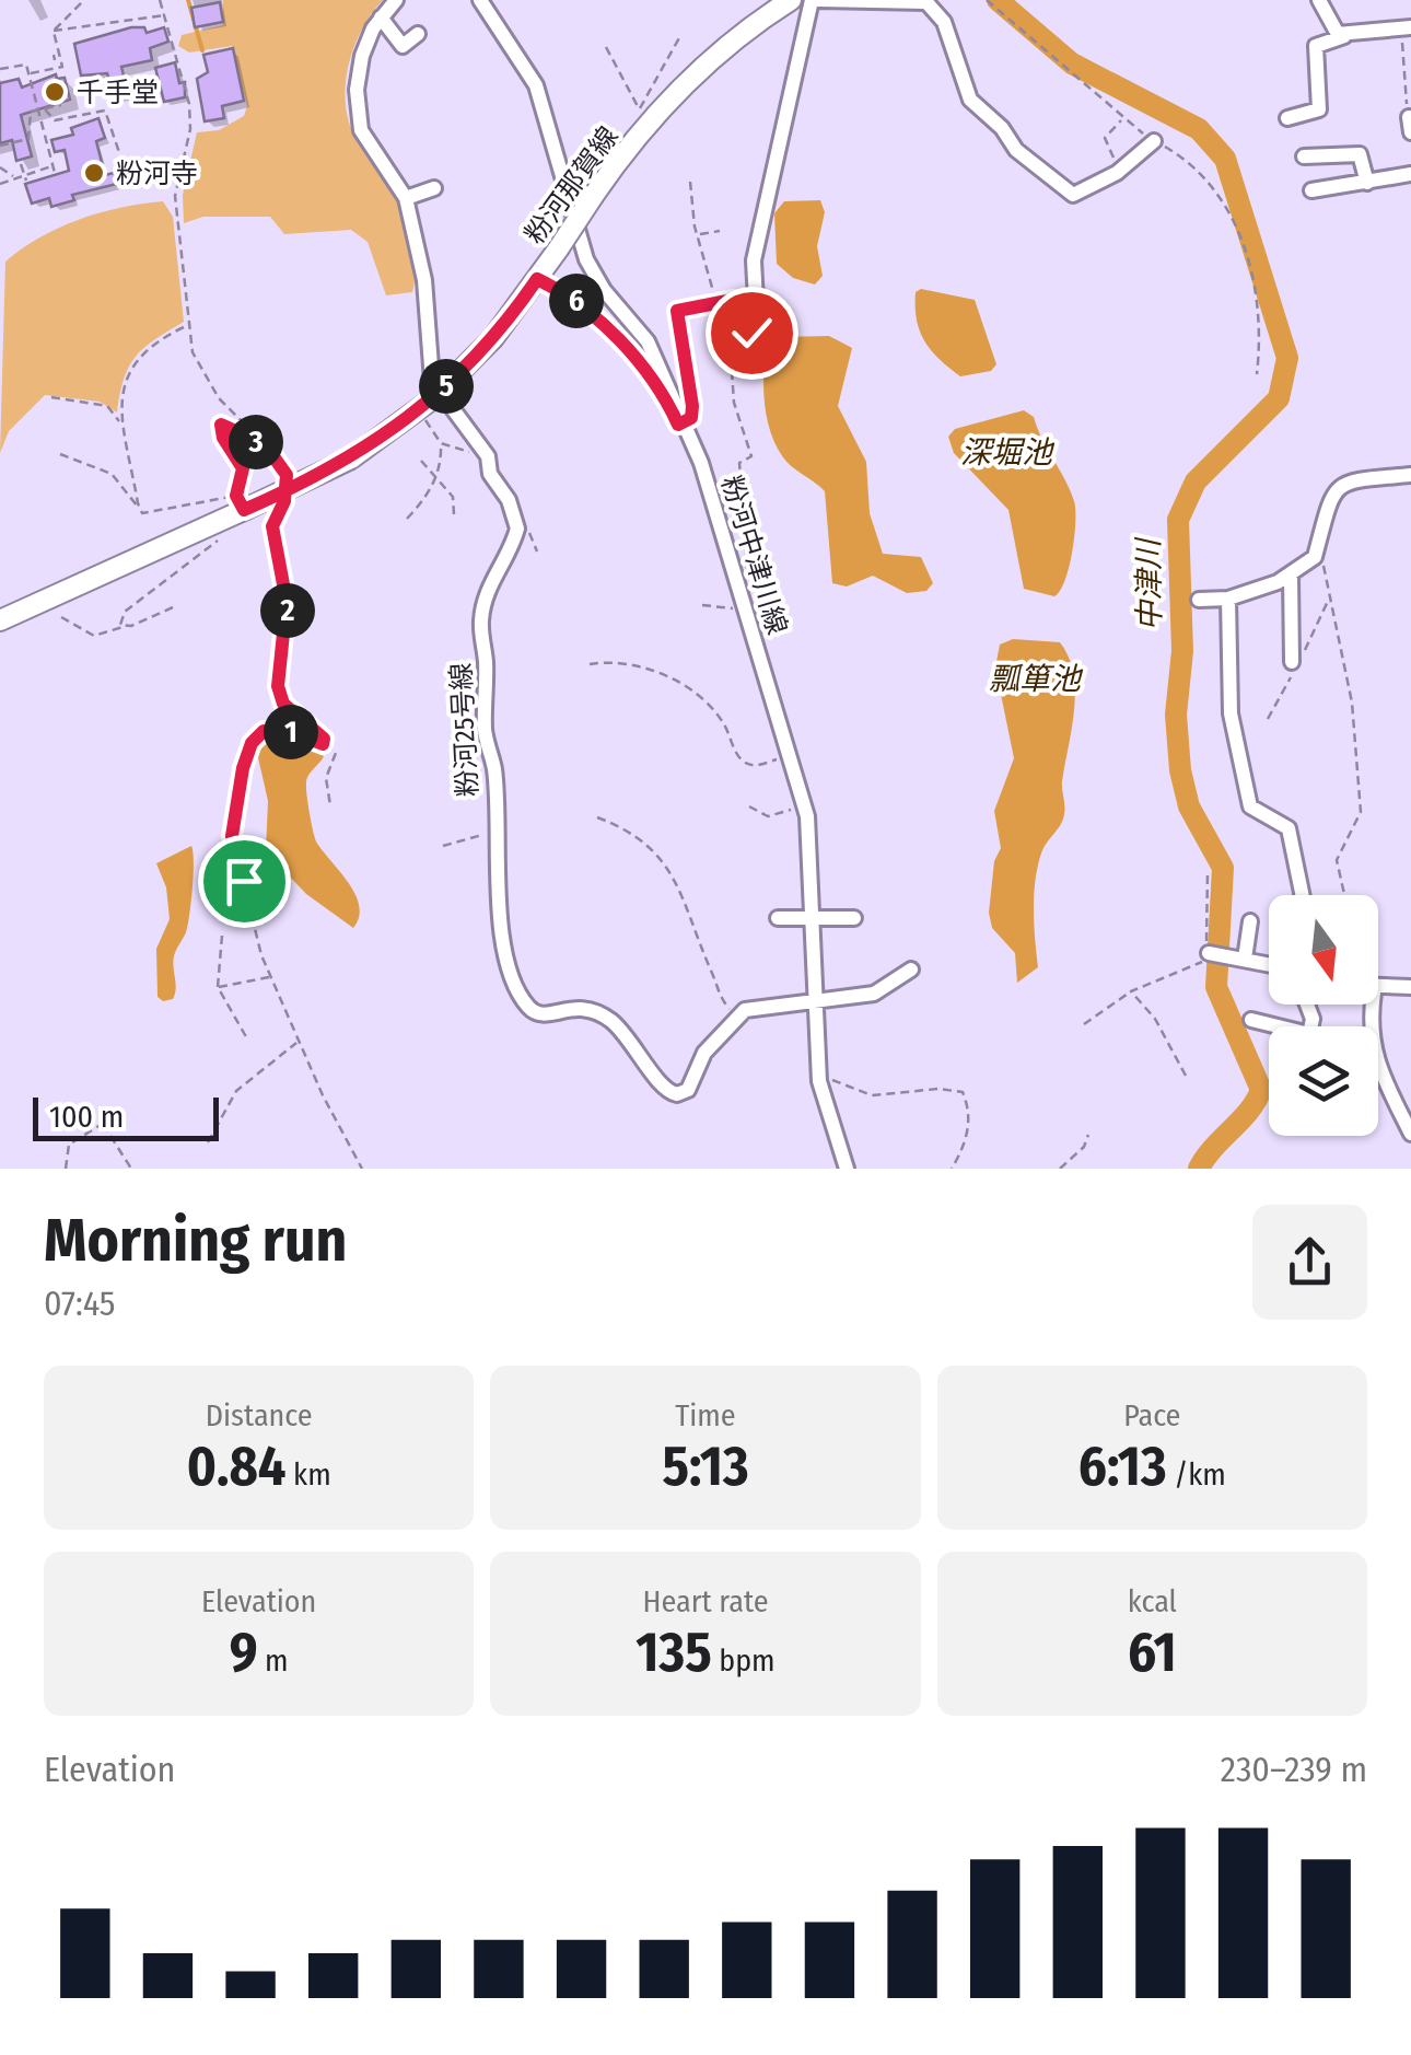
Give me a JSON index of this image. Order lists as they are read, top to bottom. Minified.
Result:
{"streets":{"main road":["粉河那賀線"],"street":["粉河中津川線","粉河25号線"]},"water":["深堀池","中津川","瓢箪池"],"places":["千手堂","粉河寺"],"scale_bar":"100 m","north":"bottom","page":{"pins":["6","5","3","2","1"],"scale":"100 m","heading":["Morning run","07:45"],"stats":[["Distance","0.84 km"],["Time","5:13"],["Pace","6:13 /km"],["Elevation","9 m"],["Heart rate","135 bpm"],["kcal","61"]],"chart":["Elevation","230–239 m"]}}
